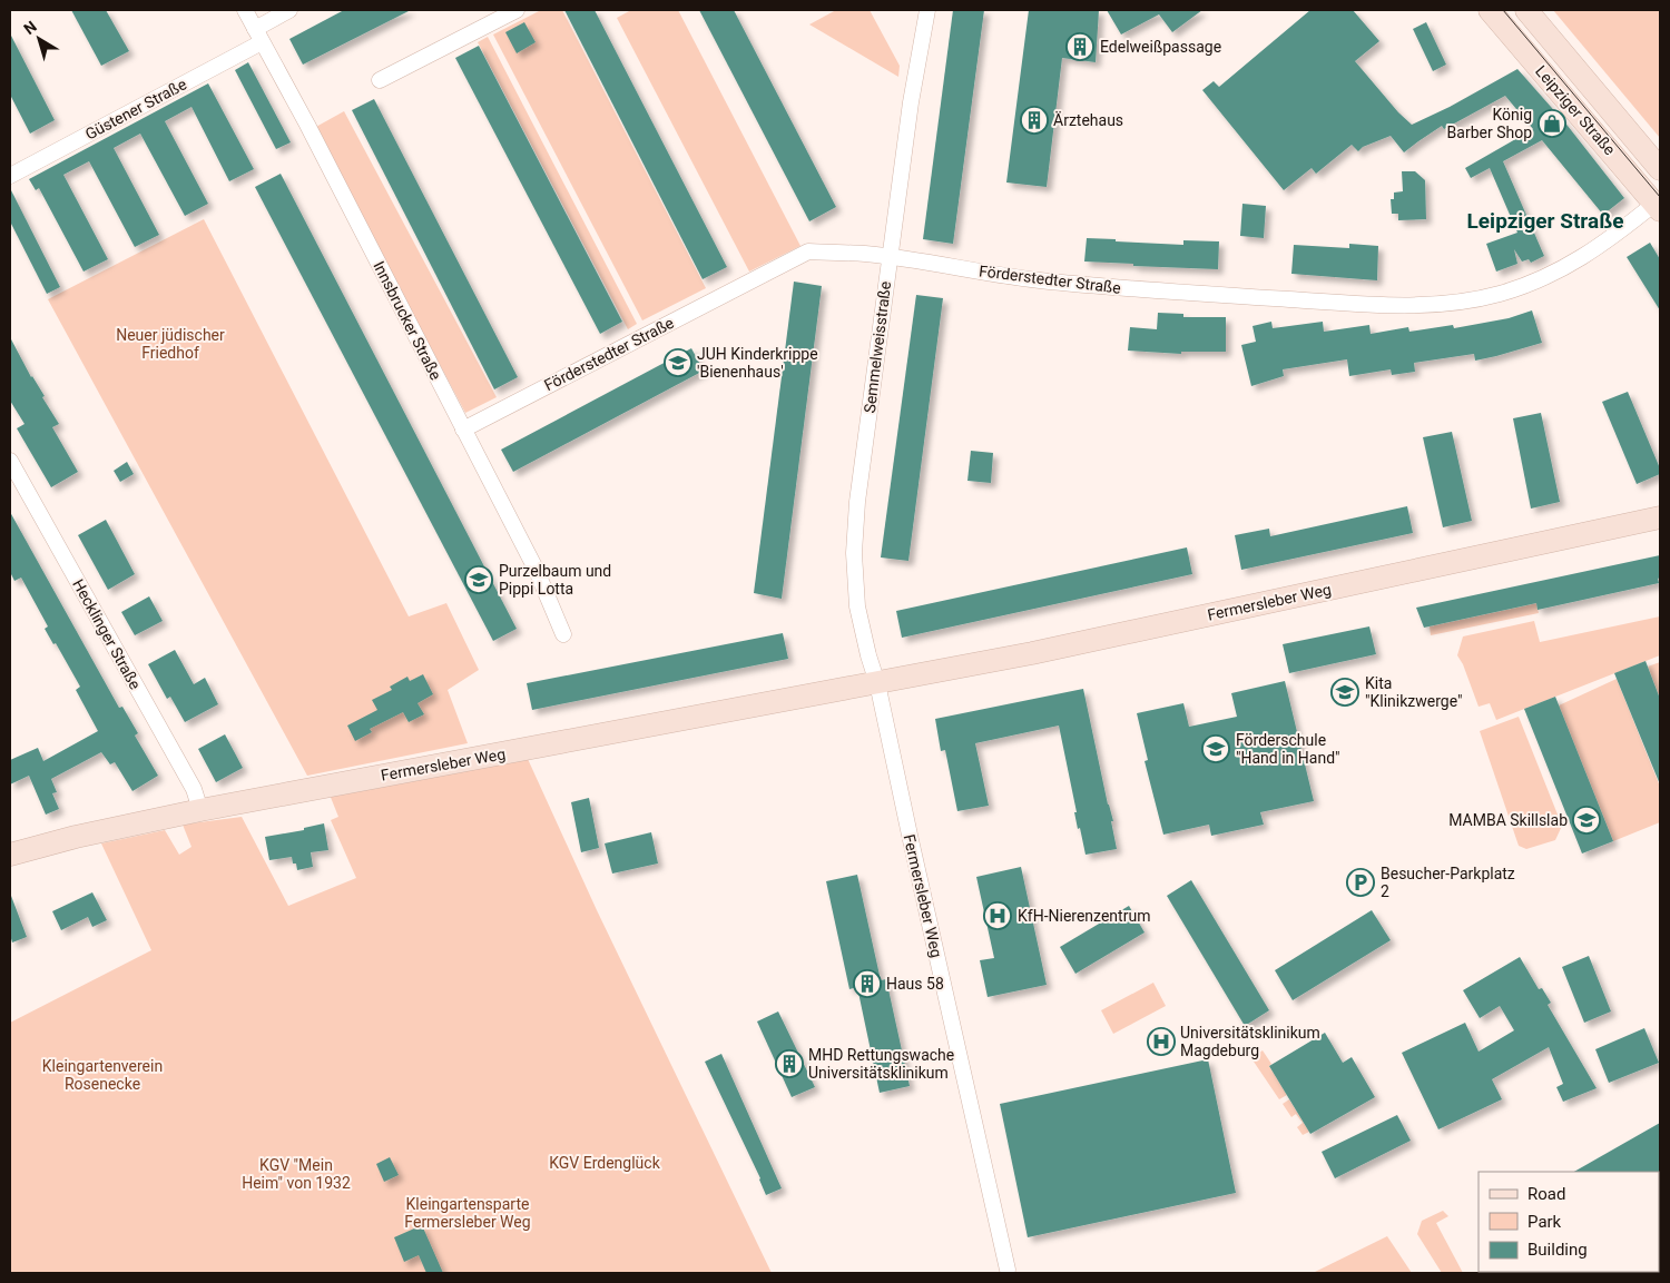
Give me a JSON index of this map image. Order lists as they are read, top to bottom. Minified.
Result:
{"streets":{"street":["Güstener Straße","Leipziger Straße","Förderstedter Straße","Innsbrucker Straße","Semmelweisstraße","Fermersleber Weg","Hecklinger Straße"]},"crossings":[["Güstener Straße","Innsbrucker Straße"],["Leipziger Straße","Förderstedter Straße"],["Förderstedter Straße","Innsbrucker Straße"],["Förderstedter Straße","Semmelweisstraße"],["Semmelweisstraße","Fermersleber Weg"],["Fermersleber Weg","Hecklinger Straße"]],"districts":["Leipziger Straße"],"parks":["Neuer jüdischer Friedhof","Kleingartenverein Rosenecke","KGV Erdenglück","KGV \"Mein Heim\" von 1932","Kleingartensparte Fermersleber Weg"],"places":{"building":["Edelweißpassage","Ärztehaus","Haus 58","MHD Rettungswache Universitätsklinikum"],"shop":["König Barber Shop"],"school or university":["JUH Kinderkrippe 'Bienenhaus'","Purzelbaum und Pippi Lotta","Kita \"Klinikzwerge\"","Förderschule \"Hand in Hand\"","MAMBA Skillslab"],"parking":["Besucher-Parkplatz 2"],"hospital":["KfH-Nierenzentrum","Universitätsklinikum Magdeburg"]},"legend":["Road","Park","Building"],"north":"top left"}
